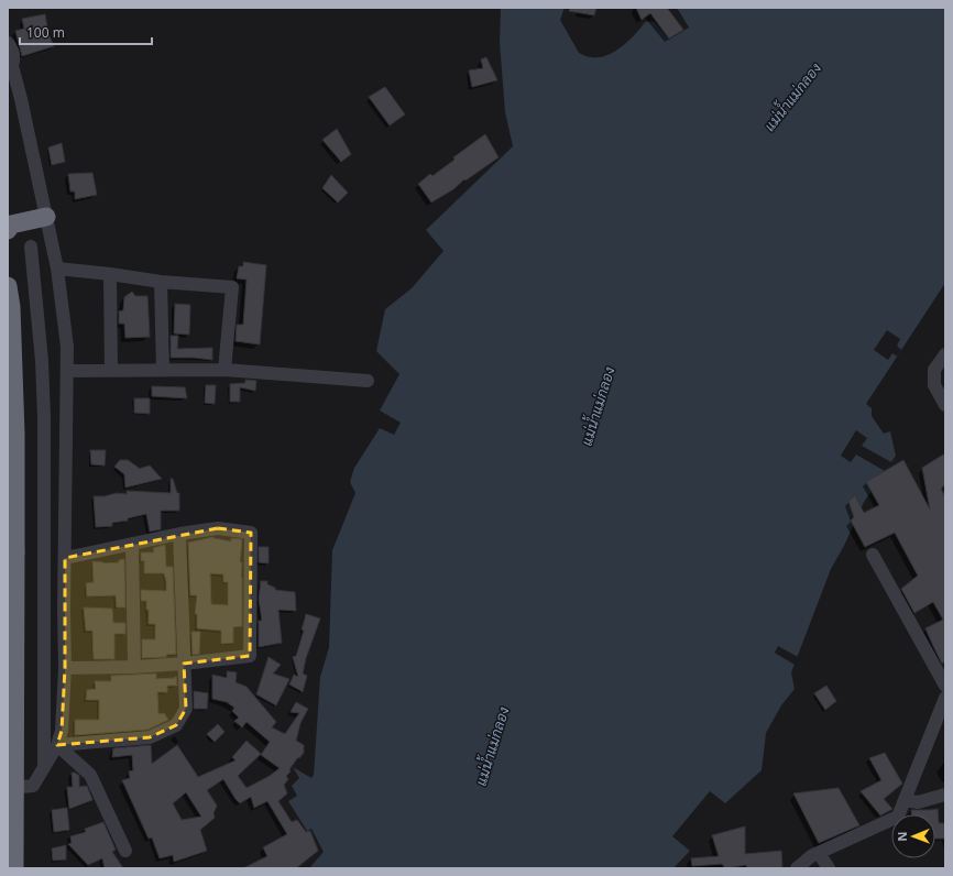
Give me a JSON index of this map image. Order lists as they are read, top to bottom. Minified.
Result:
{"water":["แม่น้ำแม่กลอง"],"scale_bar":"100 m","north":"left"}
